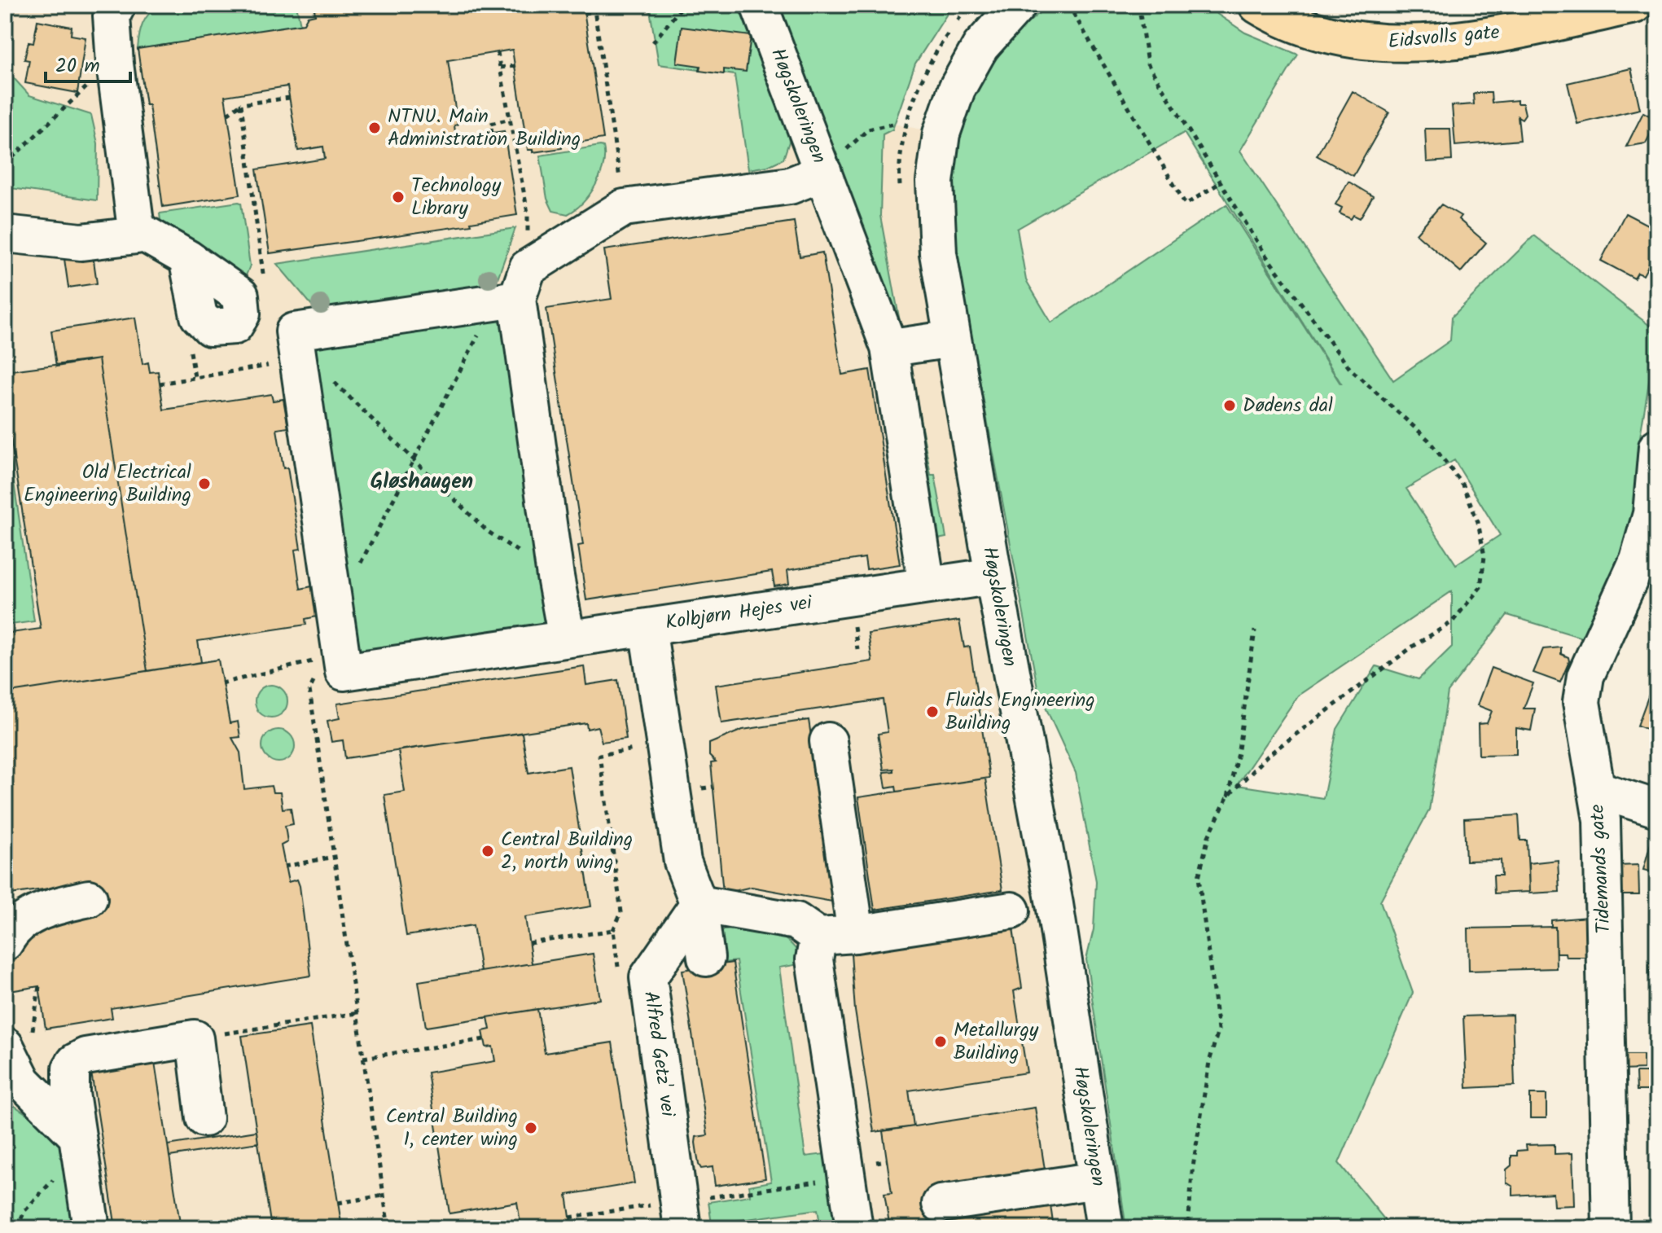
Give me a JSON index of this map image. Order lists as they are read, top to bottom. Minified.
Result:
{"streets":{"main road":["Eidsvolls gate"],"street":["Høgskoleringen","Kolbjørn Hejes vei","Tidemands gate","Alfred Getz' vei"]},"crossings":[["Høgskoleringen","Kolbjørn Hejes vei"],["Kolbjørn Hejes vei","Alfred Getz' vei"]],"districts":["Gløshaugen"],"places":["NTNU. Main Administration Building","Technology Library","Dødens dal","Old Electrical Engineering Building","Fluids Engineering Building","Central Building 2, north wing","Metallurgy Building","Central Building 1, center wing"],"scale_bar":"20 m"}
